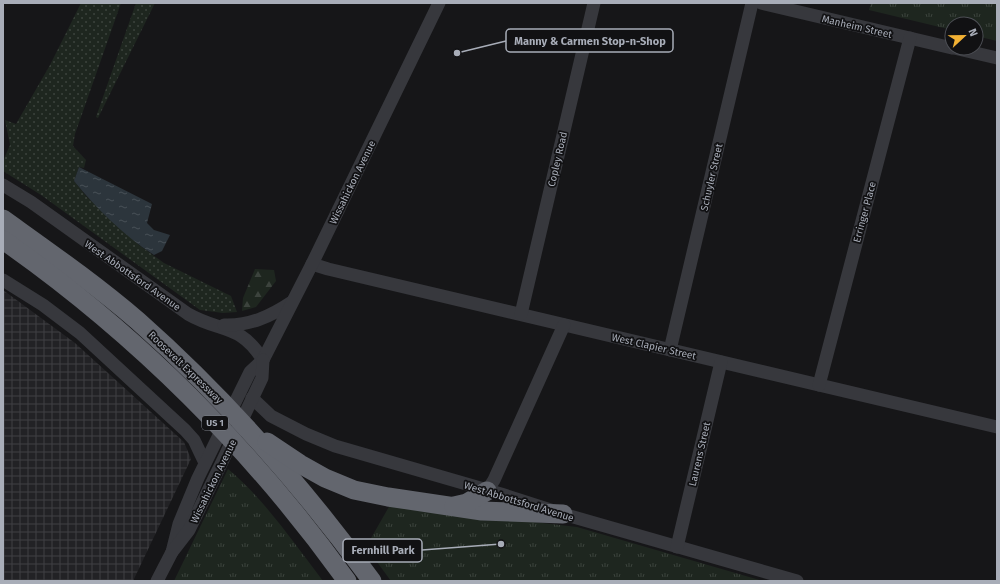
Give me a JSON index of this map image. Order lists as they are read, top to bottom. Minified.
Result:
{"streets":{"highway":["Roosevelt Expressway","US 1"],"street":["Manheim Street","Copley Road","Schuyler Street","Wissahickon Avenue","Erringer Place","West Abbottsford Avenue","West Clapier Street","Laurens Street"]},"crossings":[["Manheim Street","Erringer Place"],["Copley Road","West Clapier Street"],["Schuyler Street","West Clapier Street"],["Wissahickon Avenue","West Abbottsford Avenue"],["Wissahickon Avenue","West Clapier Street"],["Erringer Place","West Clapier Street"],["West Abbottsford Avenue","Laurens Street"],["West Clapier Street","Laurens Street"]],"places":["Manny & Carmen Stop-n-Shop","Fernhill Park"],"north":"right"}
